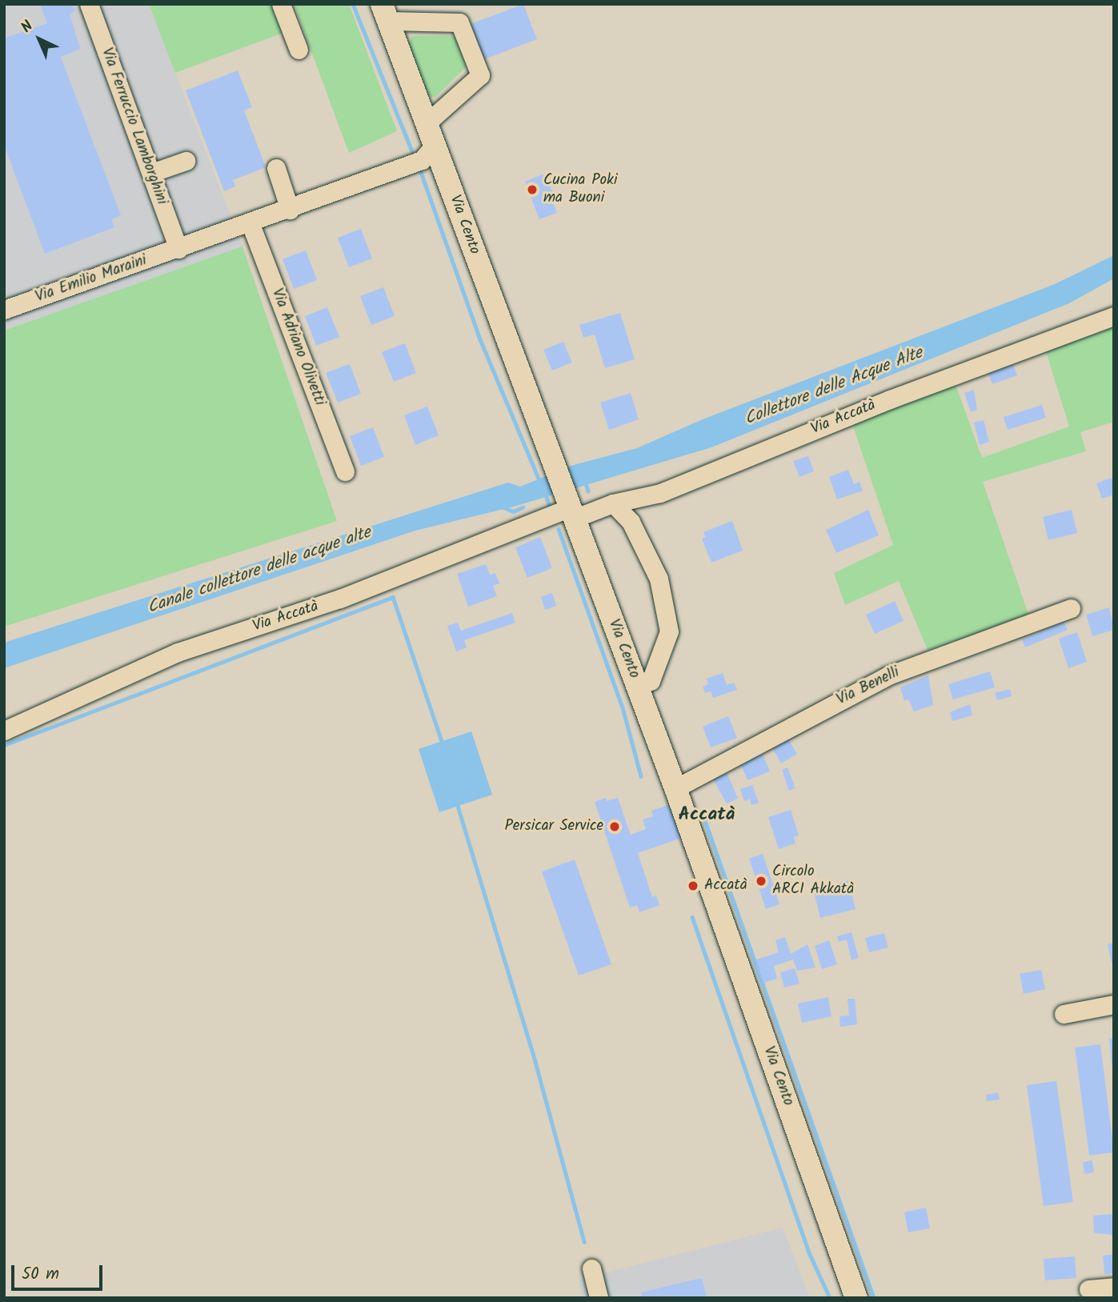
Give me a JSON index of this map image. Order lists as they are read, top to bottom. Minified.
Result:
{"streets":{"main road":["Via Cento"],"street":["Via Ferruccio Lamborghini","Via Emilio Maraini","Via Adriano Olivetti","Via Accatà","Via Benelli"]},"crossings":[["Via Ferruccio Lamborghini","Via Emilio Maraini"],["Via Cento","Via Emilio Maraini"],["Via Cento","Via Accatà"],["Via Cento","Via Benelli"],["Via Emilio Maraini","Via Adriano Olivetti"]],"districts":["Accatà"],"water":["Collettore delle Acque Alte","Canale collettore delle acque alte"],"places":["Cucina Poki ma Buoni","Persicar Service","Circolo ARCI Akkatà","Accatà"],"scale_bar":"50 m","north":"top left"}
